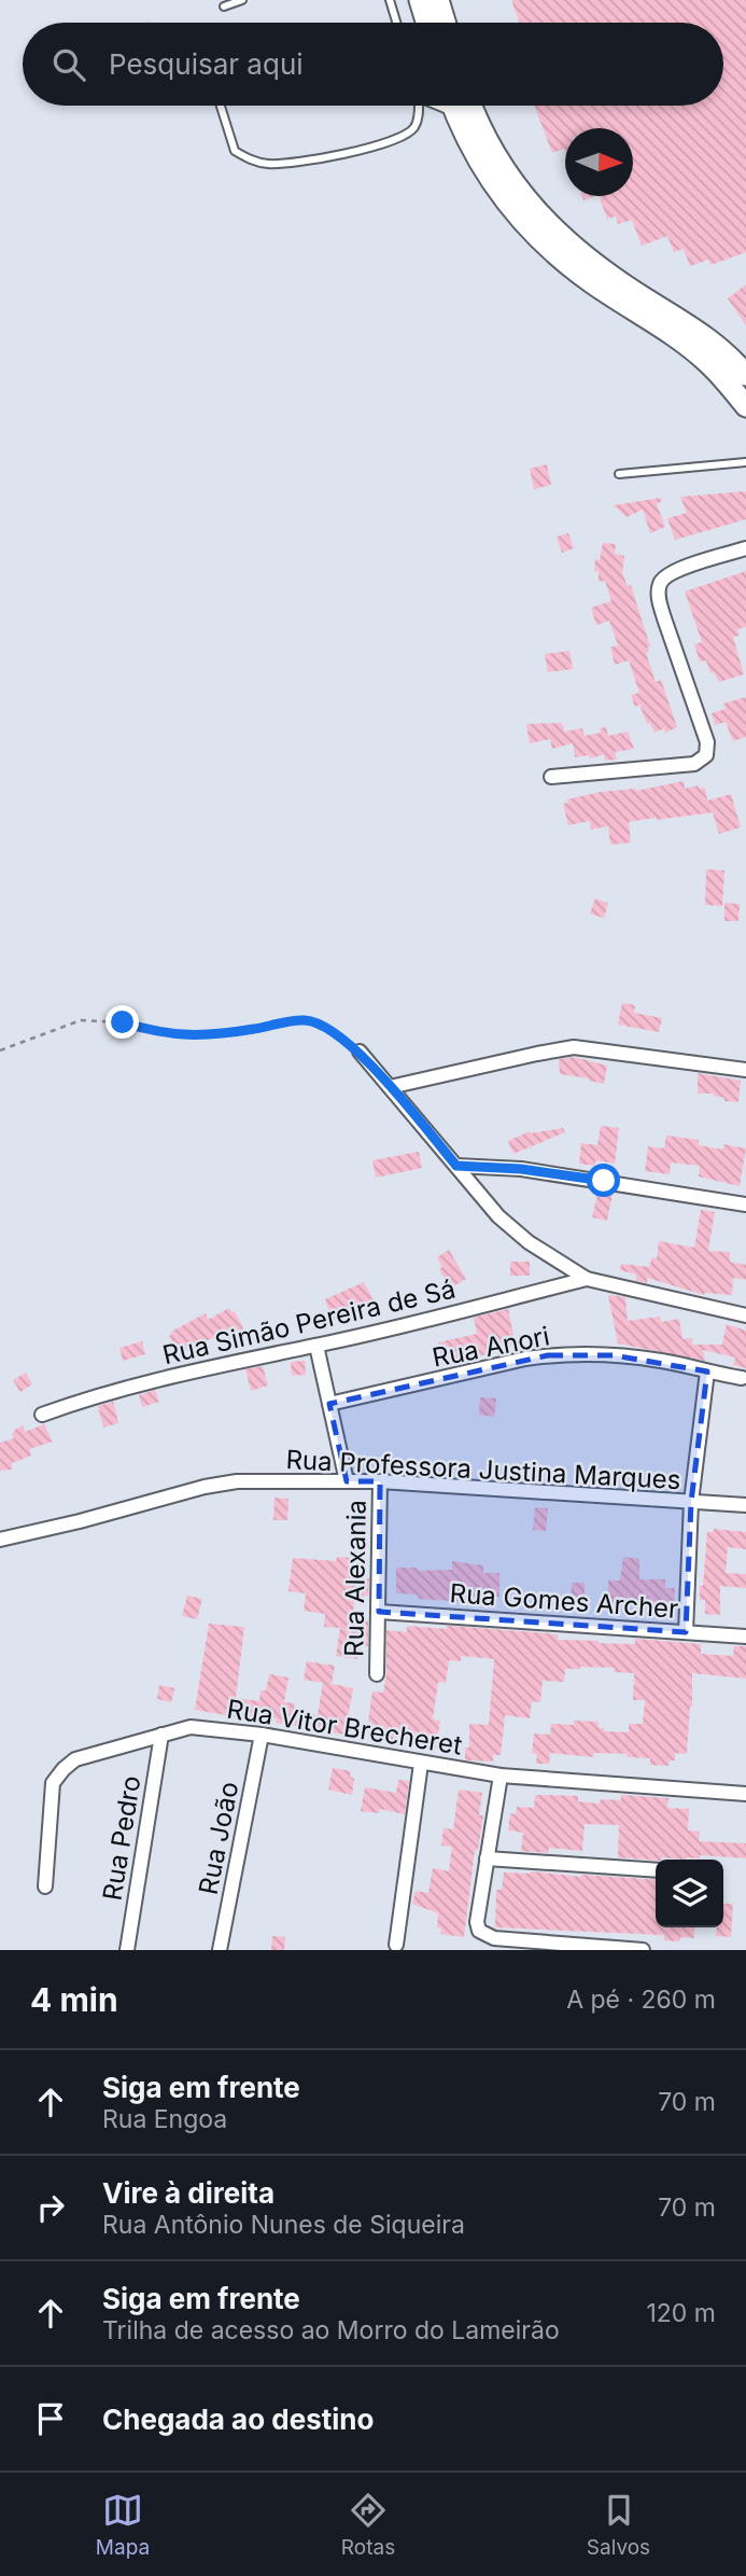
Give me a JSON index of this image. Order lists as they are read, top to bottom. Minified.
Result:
{"streets":{"street":["Rua Simão Pereira de Sá","Rua Anori","Rua Professora Justina Marques","Rua Alexania","Rua Gomes Archer","Rua Vitor Brecheret","Rua Pedro","Rua João"]},"crossings":[["Rua Professora Justina Marques","Rua Alexania"],["Rua Alexania","Rua Gomes Archer"],["Rua Vitor Brecheret","Rua Pedro"],["Rua Vitor Brecheret","Rua João"]],"north":"right","page":{"search":"Pesquisar aqui","heading":["4 min","A pé · 260 m"],"list":[["Siga em frente","Rua Engoa","70 m"],["Vire à direita","Rua Antônio Nunes de Siqueira","70 m"],["Siga em frente","Trilha de acesso ao Morro do Lameirão","120 m"],"Chegada ao destino"],"nav":["Mapa","Rotas","Salvos"]}}
